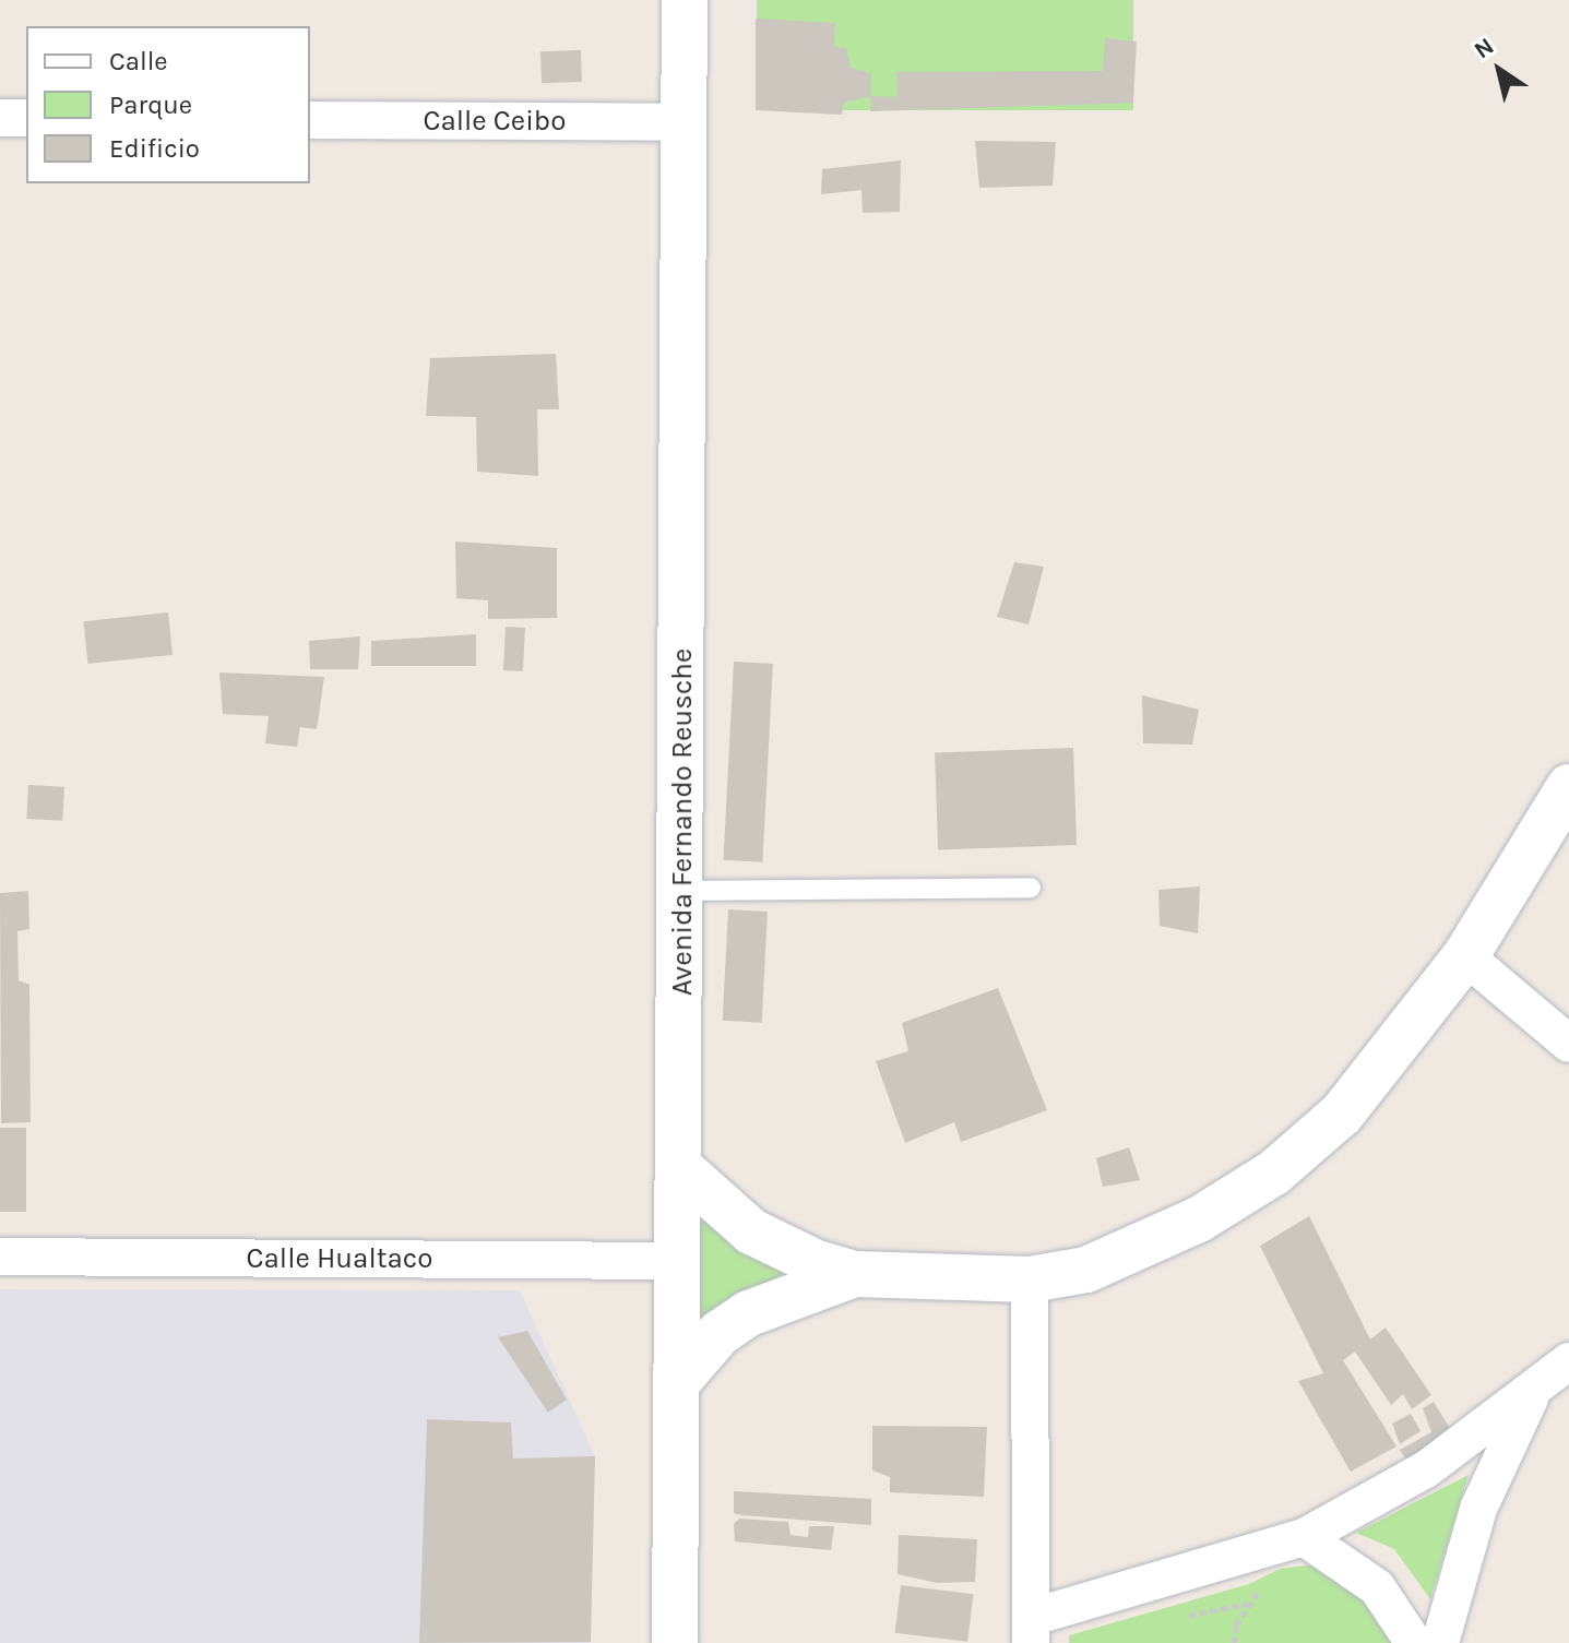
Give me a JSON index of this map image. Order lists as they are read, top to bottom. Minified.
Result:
{"streets":{"street":["Calle Ceibo","Avenida Fernando Reusche","Calle Hualtaco"]},"crossings":[["Calle Ceibo","Avenida Fernando Reusche"],["Avenida Fernando Reusche","Calle Hualtaco"]],"legend":["Calle","Parque","Edificio"],"north":"top left"}
